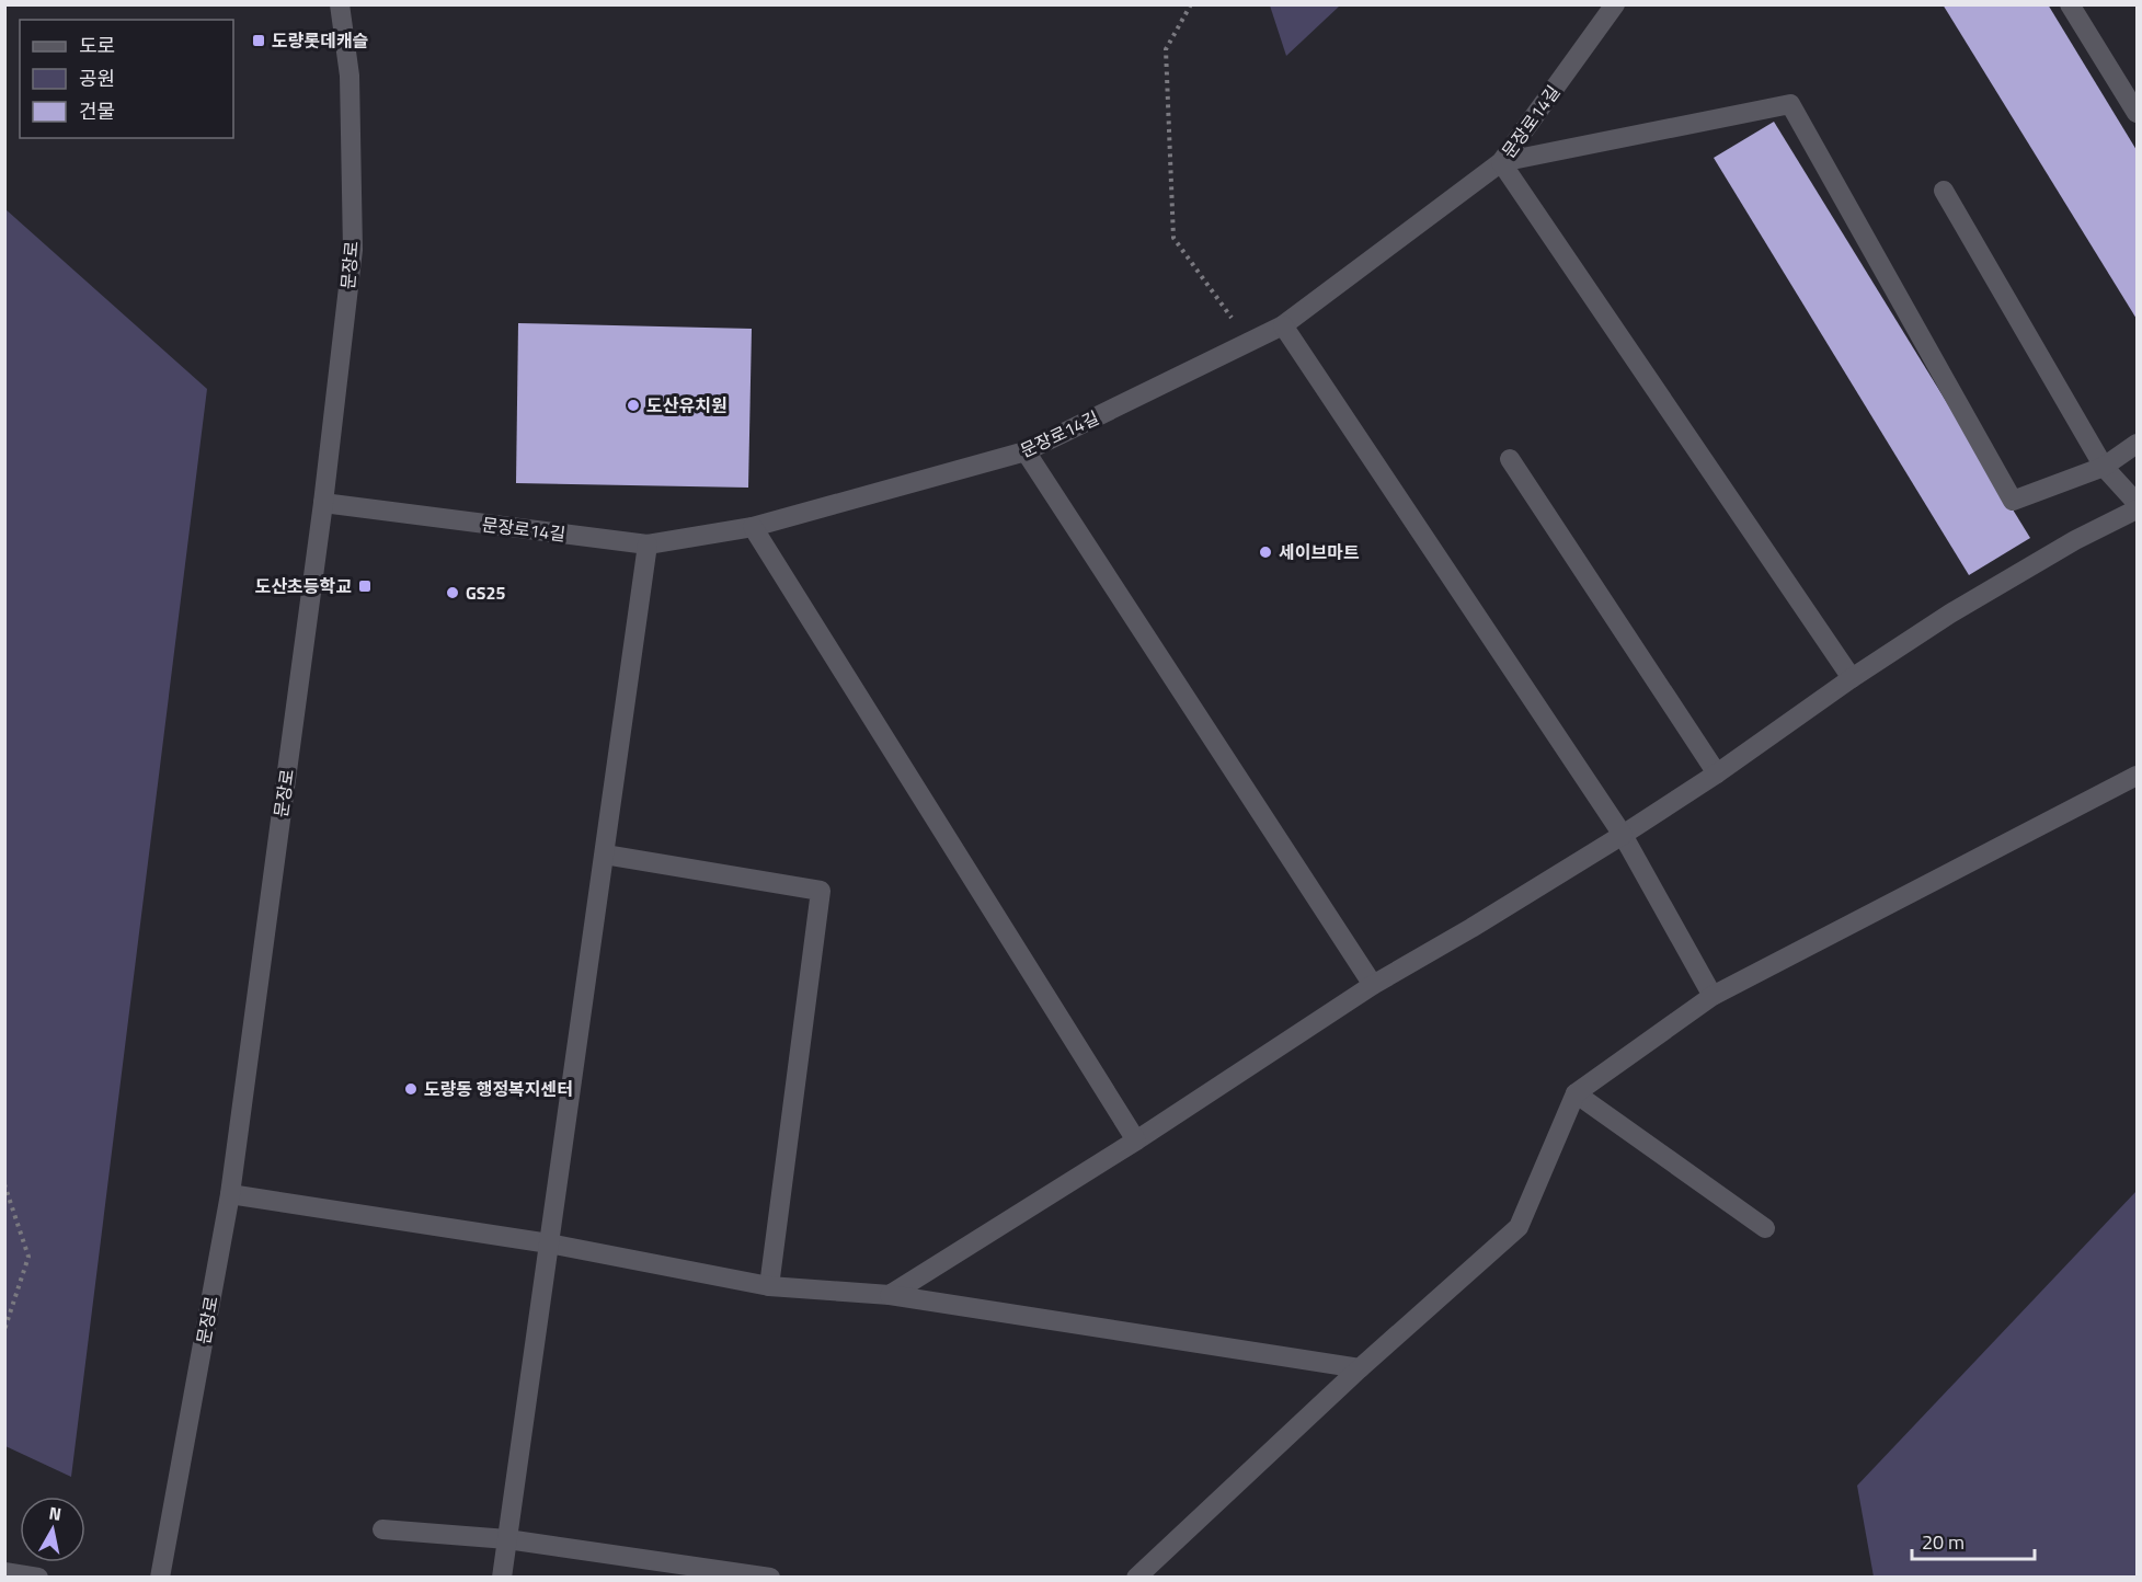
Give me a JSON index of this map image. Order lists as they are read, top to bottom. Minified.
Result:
{"streets":{"street":["문장로14길","문장로"]},"crossings":[["문장로14길","문장로"]],"places":{"transit":["도량롯데캐슬","도산초등학교"],"other":["도산유치원","세이브마트","GS25","도량동 행정복지센터"]},"legend":["도로","공원","건물"],"scale_bar":"20 m","north":"top"}
